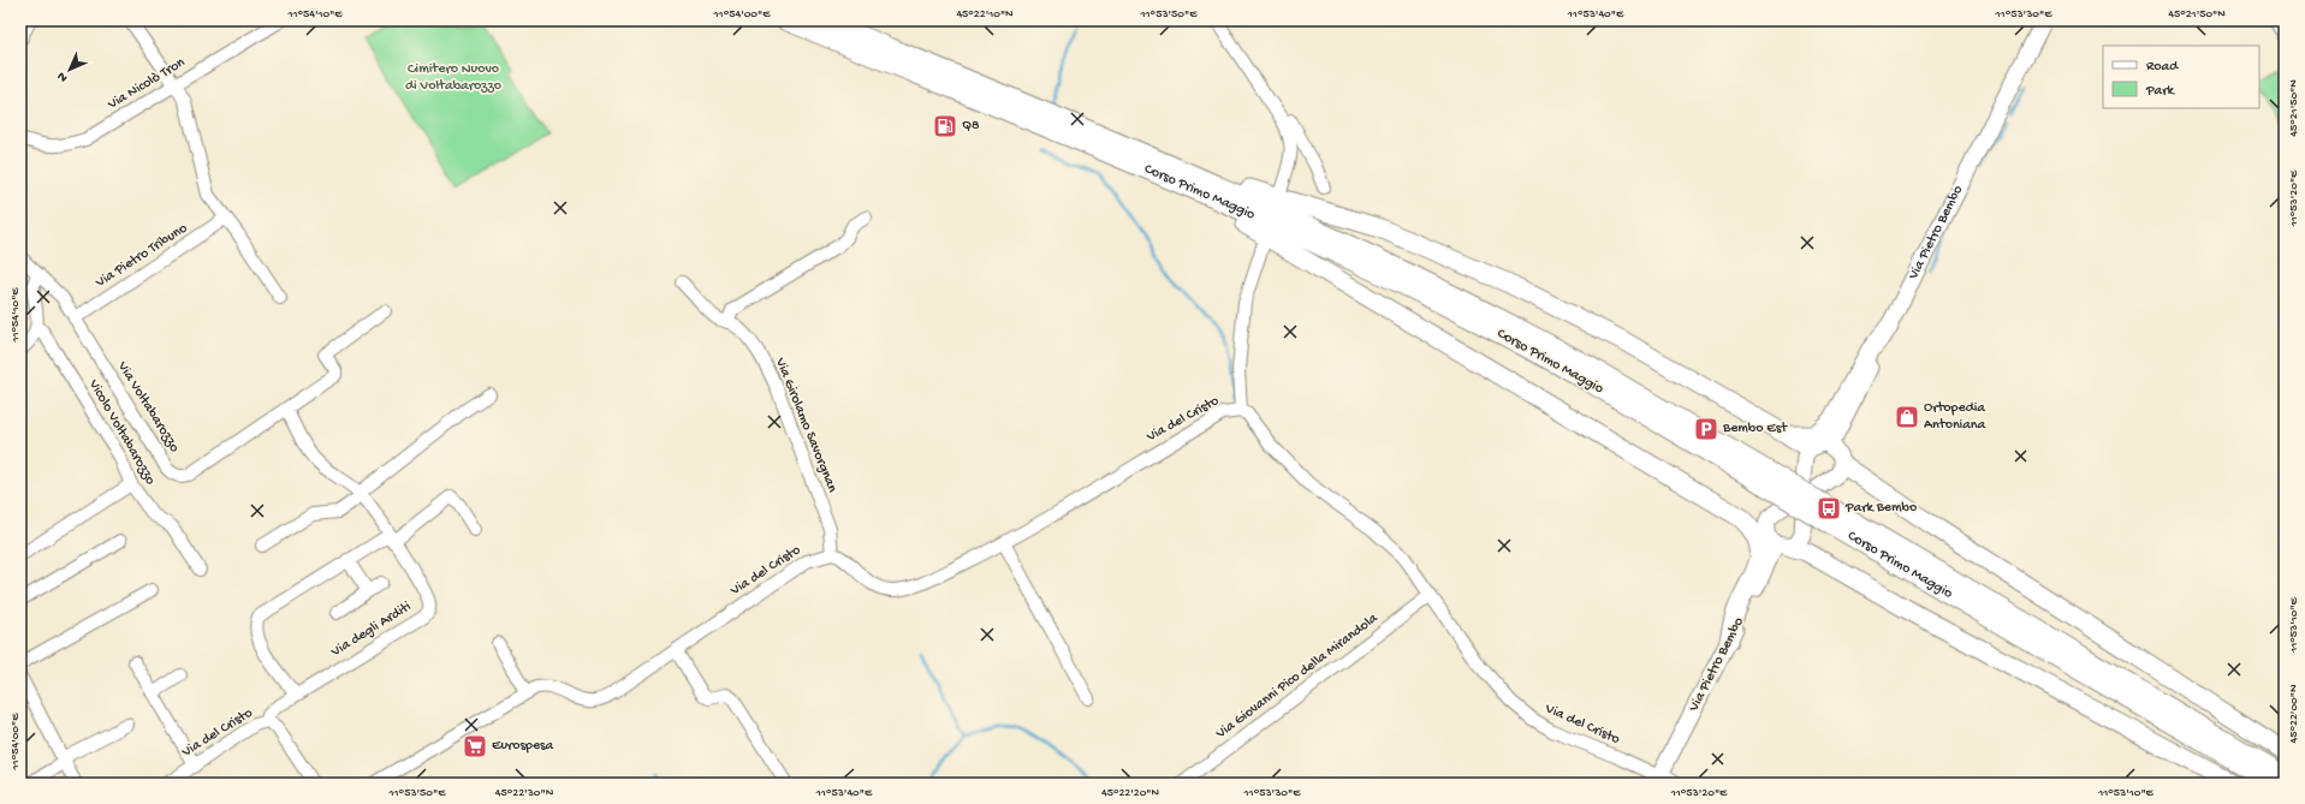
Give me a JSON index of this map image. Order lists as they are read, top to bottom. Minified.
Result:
{"streets":{"highway":["Corso Primo Maggio"],"main road":["Via Pietro Bembo"],"street":["Via Nicolò Tron","Via Pietro Tribuno","Via Voltabarozzo","Via del Cristo","Via Girolamo Savorgnan","Vicolo Voltabarozzo","Via degli Arditi","Via Giovanni Pico della Mirandola"]},"crossings":[["Via Pietro Bembo","Via del Cristo"],["Via Pietro Tribuno","Via Voltabarozzo"],["Via Voltabarozzo","Via degli Arditi"],["Via del Cristo","Via Girolamo Savorgnan"],["Via del Cristo","Via degli Arditi"],["Via del Cristo","Via Giovanni Pico della Mirandola"]],"parks":["Cimitero Nuovo di Voltabarozzo"],"places":{"fuel station":["Q8"],"shop":["Ortopedia Antoniana"],"parking":["Bembo Est"],"bus stop":["Park Bembo"],"supermarket":["Eurospesa"]},"legend":["Road","Park"],"north":"bottom left","coordinates":["11°54'10\"E","11°54'00\"E","45°22'10\"N","11°53'50\"E","11°53'40\"E","11°53'30\"E","45°21'50\"N","11°53'20\"E","11°53'10\"E","45°22'00\"N","45°22'30\"N","45°22'20\"N"]}
